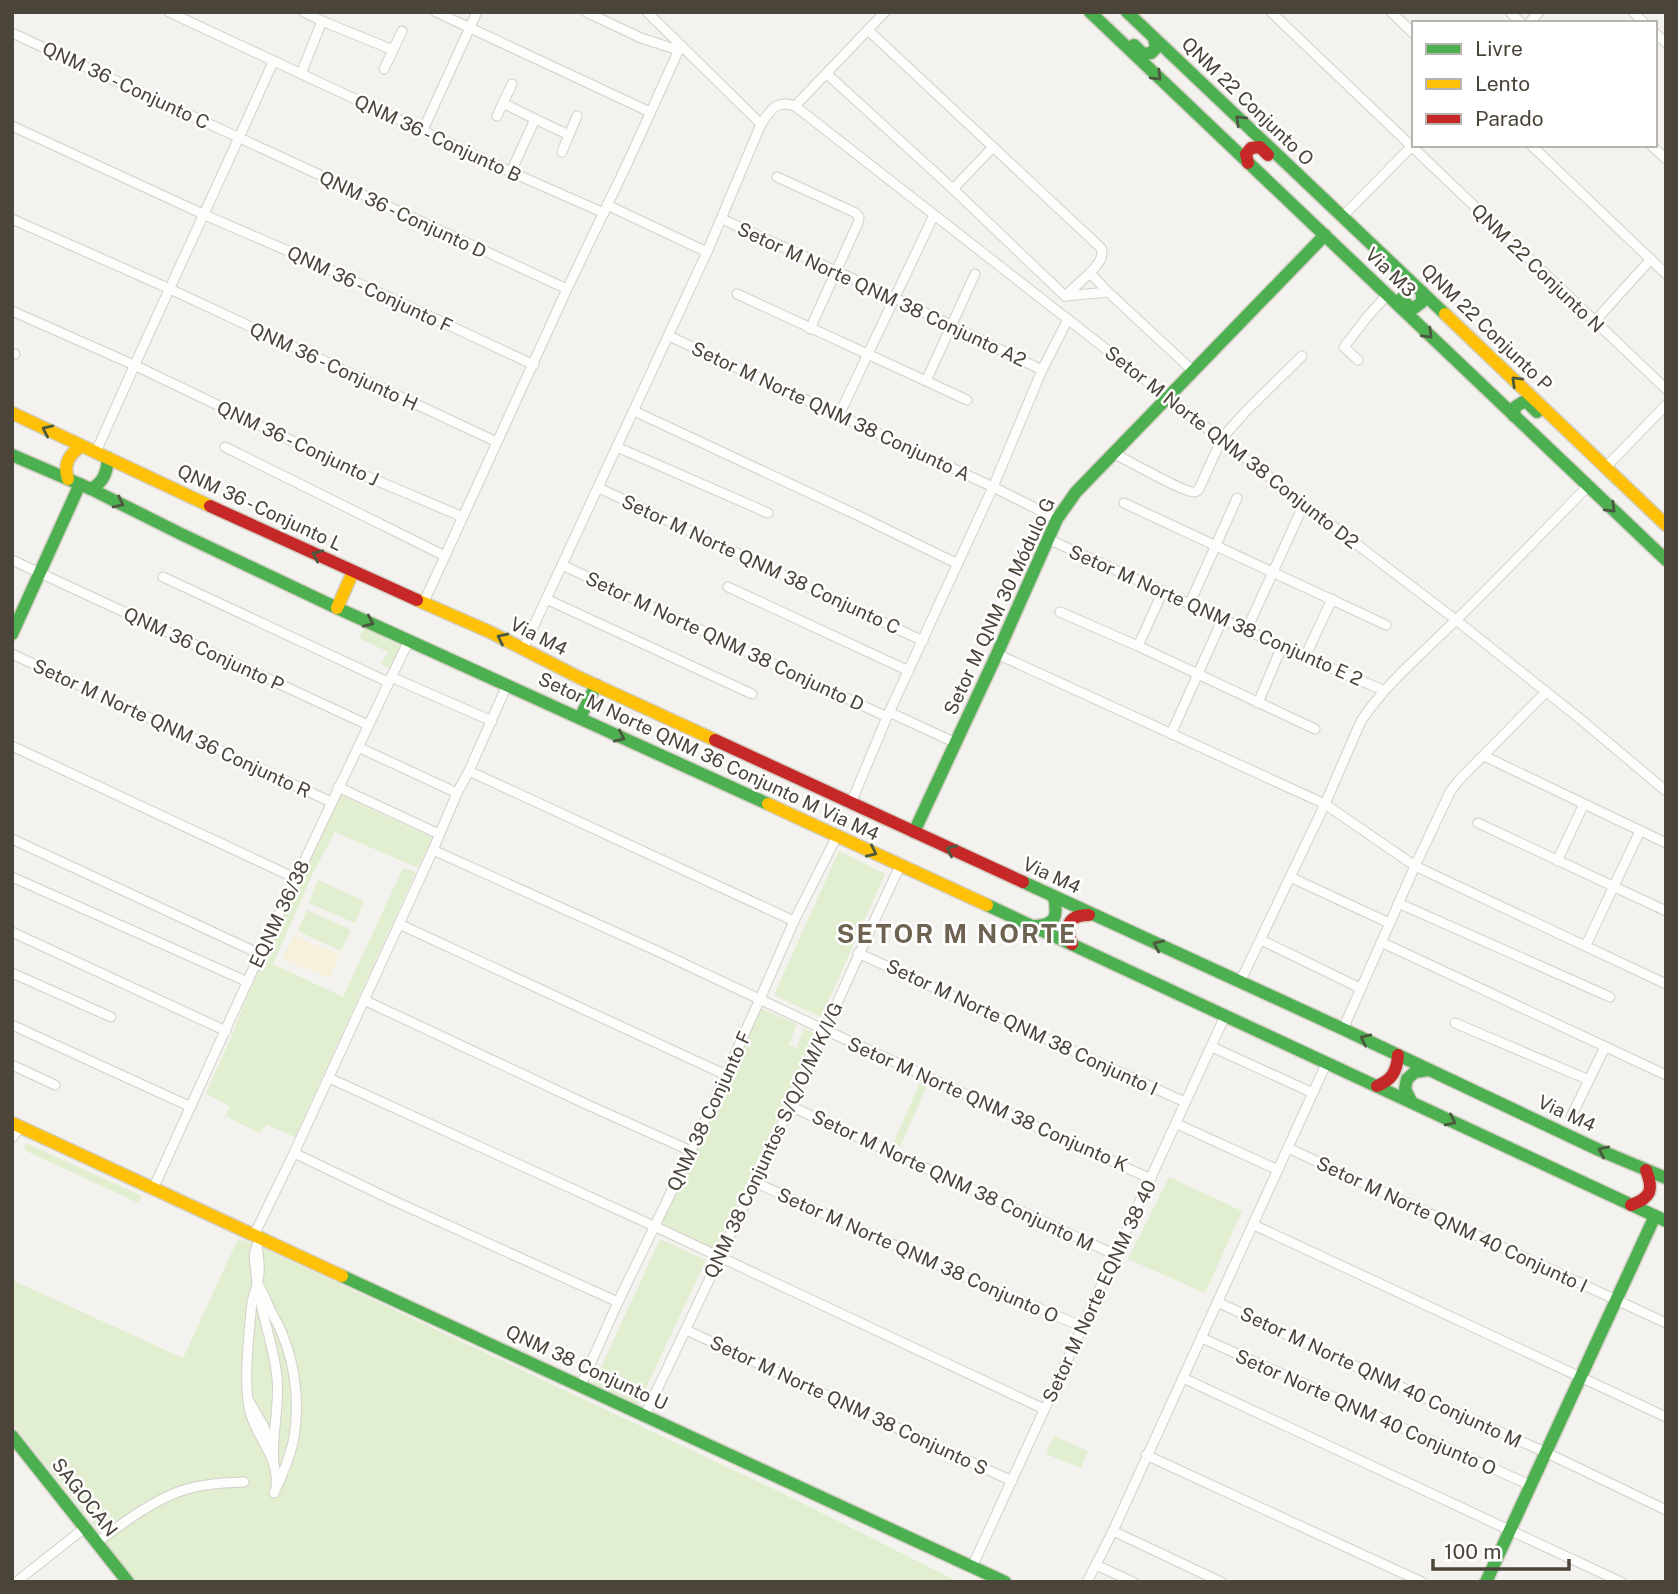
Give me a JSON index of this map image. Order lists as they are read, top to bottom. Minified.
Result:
{"streets":{"main road":["QNM 22 Conjunto O","Via M3","QNM 22 Conjunto P","QNM 36 - Conjunto L","Setor M QNM 30 Módulo G","Via M4","Setor M Norte QNM 36 Conjunto M Via M4","QNM 38 Conjunto U","SAGOCAN"],"street":["QNM 36 - Conjunto C","QNM 36 - Conjunto B","QNM 36 - Conjunto D","QNM 22 Conjunto N","QNM 36 - Conjunto F","Setor M Norte QNM 38 Conjunto A2","QNM 36 - Conjunto H","Setor M Norte QNM 38 Conjunto A","QNM 36 - Conjunto J","Setor M Norte QNM 38 Conjunto D2","Setor M Norte QNM 38 Conjunto C","Setor M Norte QNM 38 Conjunto E 2","Setor M Norte QNM 38 Conjunto D","QNM 36 Conjunto P","Setor M Norte QNM 36 Conjunto R","EQNM 36/38","Setor M Norte QNM 38 Conjunto I","Setor M Norte QNM 38 Conjunto K","QNM 38 Conjunto F","QNM 38 Conjuntos S/Q/O/M/K/I/G","Setor M Norte QNM 38 Conjunto M","Setor M Norte QNM 40 Conjunto I","Setor M Norte QNM 38 Conjunto O","Setor M Norte EQNM 38 40","Setor M Norte QNM 40 Conjunto M","Setor M Norte QNM 38 Conjunto S","Setor Norte QNM 40 Conjunto O"]},"crossings":[["QNM 36 - Conjunto C","QNM 36 - Conjunto D"],["QNM 22 Conjunto O","QNM 22 Conjunto P"],["Via M3","Setor M QNM 30 Módulo G"],["Setor M Norte QNM 38 Conjunto A","Setor M QNM 30 Módulo G"],["Setor M Norte QNM 38 Conjunto D2","Setor M QNM 30 Módulo G"],["QNM 36 - Conjunto L","Via M4"],["QNM 36 - Conjunto L","Setor M Norte QNM 36 Conjunto M Via M4"],["Setor M QNM 30 Módulo G","Setor M Norte QNM 38 Conjunto E 2"],["Setor M QNM 30 Módulo G","Via M4"],["Setor M QNM 30 Módulo G","Setor M Norte QNM 38 Conjunto D"],["QNM 36 Conjunto P","EQNM 36/38"],["Setor M Norte QNM 36 Conjunto R","EQNM 36/38"],["Setor M Norte QNM 36 Conjunto M Via M4","EQNM 36/38"],["Setor M Norte QNM 36 Conjunto M Via M4","QNM 38 Conjunto F"],["Setor M Norte QNM 36 Conjunto M Via M4","QNM 38 Conjuntos S/Q/O/M/K/I/G"],["Setor M Norte QNM 36 Conjunto M Via M4","Setor M Norte EQNM 38 40"],["EQNM 36/38","QNM 38 Conjunto U"],["Setor M Norte QNM 38 Conjunto I","QNM 38 Conjuntos S/Q/O/M/K/I/G"],["Setor M Norte QNM 38 Conjunto I","Setor M Norte EQNM 38 40"],["Setor M Norte QNM 38 Conjunto K","QNM 38 Conjunto F"],["Setor M Norte QNM 38 Conjunto K","QNM 38 Conjuntos S/Q/O/M/K/I/G"],["Setor M Norte QNM 38 Conjunto K","Setor M Norte EQNM 38 40"],["QNM 38 Conjunto F","QNM 38 Conjunto U"],["QNM 38 Conjuntos S/Q/O/M/K/I/G","Setor M Norte QNM 38 Conjunto M"],["QNM 38 Conjuntos S/Q/O/M/K/I/G","Setor M Norte QNM 38 Conjunto O"],["QNM 38 Conjuntos S/Q/O/M/K/I/G","QNM 38 Conjunto U"],["QNM 38 Conjuntos S/Q/O/M/K/I/G","Setor M Norte QNM 38 Conjunto S"],["Setor M Norte QNM 38 Conjunto M","Setor M Norte EQNM 38 40"],["Setor M Norte QNM 38 Conjunto O","Setor M Norte EQNM 38 40"],["Setor M Norte EQNM 38 40","QNM 38 Conjunto U"],["Setor M Norte EQNM 38 40","Setor M Norte QNM 38 Conjunto S"]],"one_way":["QNM 22 Conjunto O","Via M3","QNM 22 Conjunto P","QNM 36 - Conjunto L","Setor M Norte QNM 36 Conjunto M Via M4"],"districts":["SETOR M NORTE"],"legend":["Livre","Lento","Parado"],"scale_bar":"100 m"}
